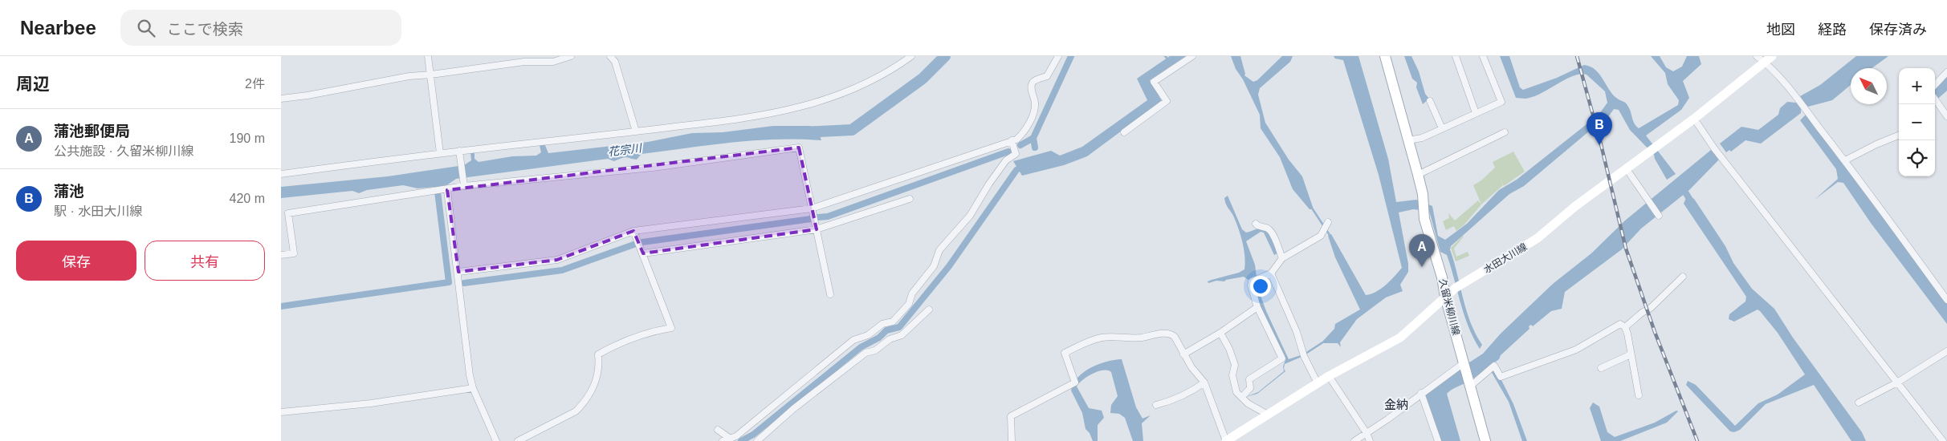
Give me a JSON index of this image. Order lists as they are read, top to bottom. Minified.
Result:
{"streets":{"main road":["水田大川線","久留米柳川線"]},"crossings":[["水田大川線","久留米柳川線"]],"districts":["金納"],"water":["花宗川"],"north":"top left","page":{"header":"Nearbee","search":"ここで検索","nav":["地図","経路","保存済み"],"heading":["周辺","2件"],"map_buttons":["+","−"],"list":[{"mark":"A","name":"蒲池郵便局","note":"公共施設 · 久留米柳川線","value":"190 m"},{"mark":"B","name":"蒲池","note":"駅 · 水田大川線","value":"420 m"}],"pins":["B","A"],"buttons":["保存","共有"]}}
